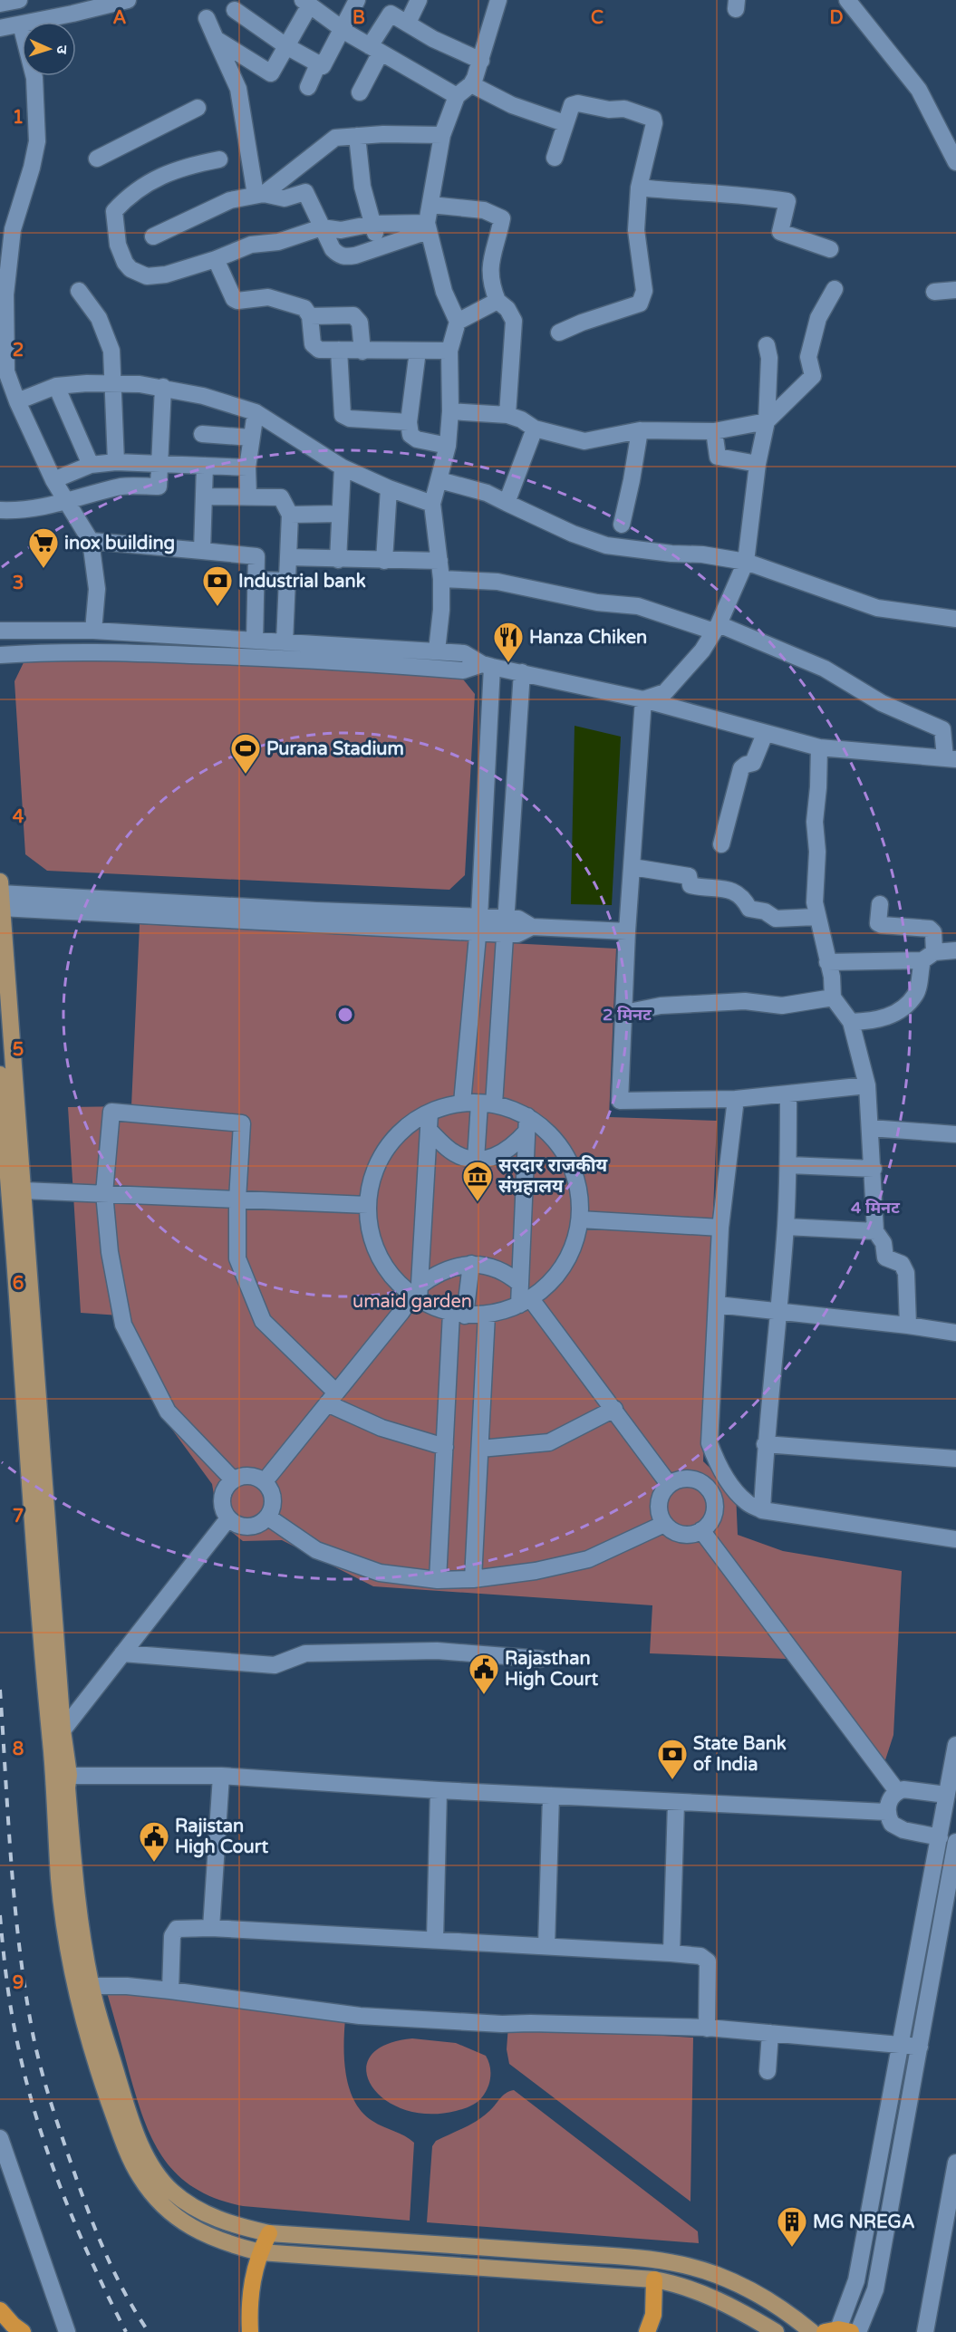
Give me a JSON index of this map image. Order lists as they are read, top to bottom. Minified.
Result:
{"parks":["umaid garden"],"places":{"supermarket":["inox building"],"bank":["Industrial bank","State Bank of India"],"restaurant":["Hanza Chiken"],"sports":["Purana Stadium"],"museum":["सरदार राजकीय संग्रहालय"],"public building":["Rajasthan High Court","Rajistan High Court"],"building":["MG NREGA"]},"north":"right","grid":{"columns":["A","B","C","D"],"rows":["1","2","3","4","5","6","7","8","9"]},"rings":["2 मिनट","4 मिनट"]}
